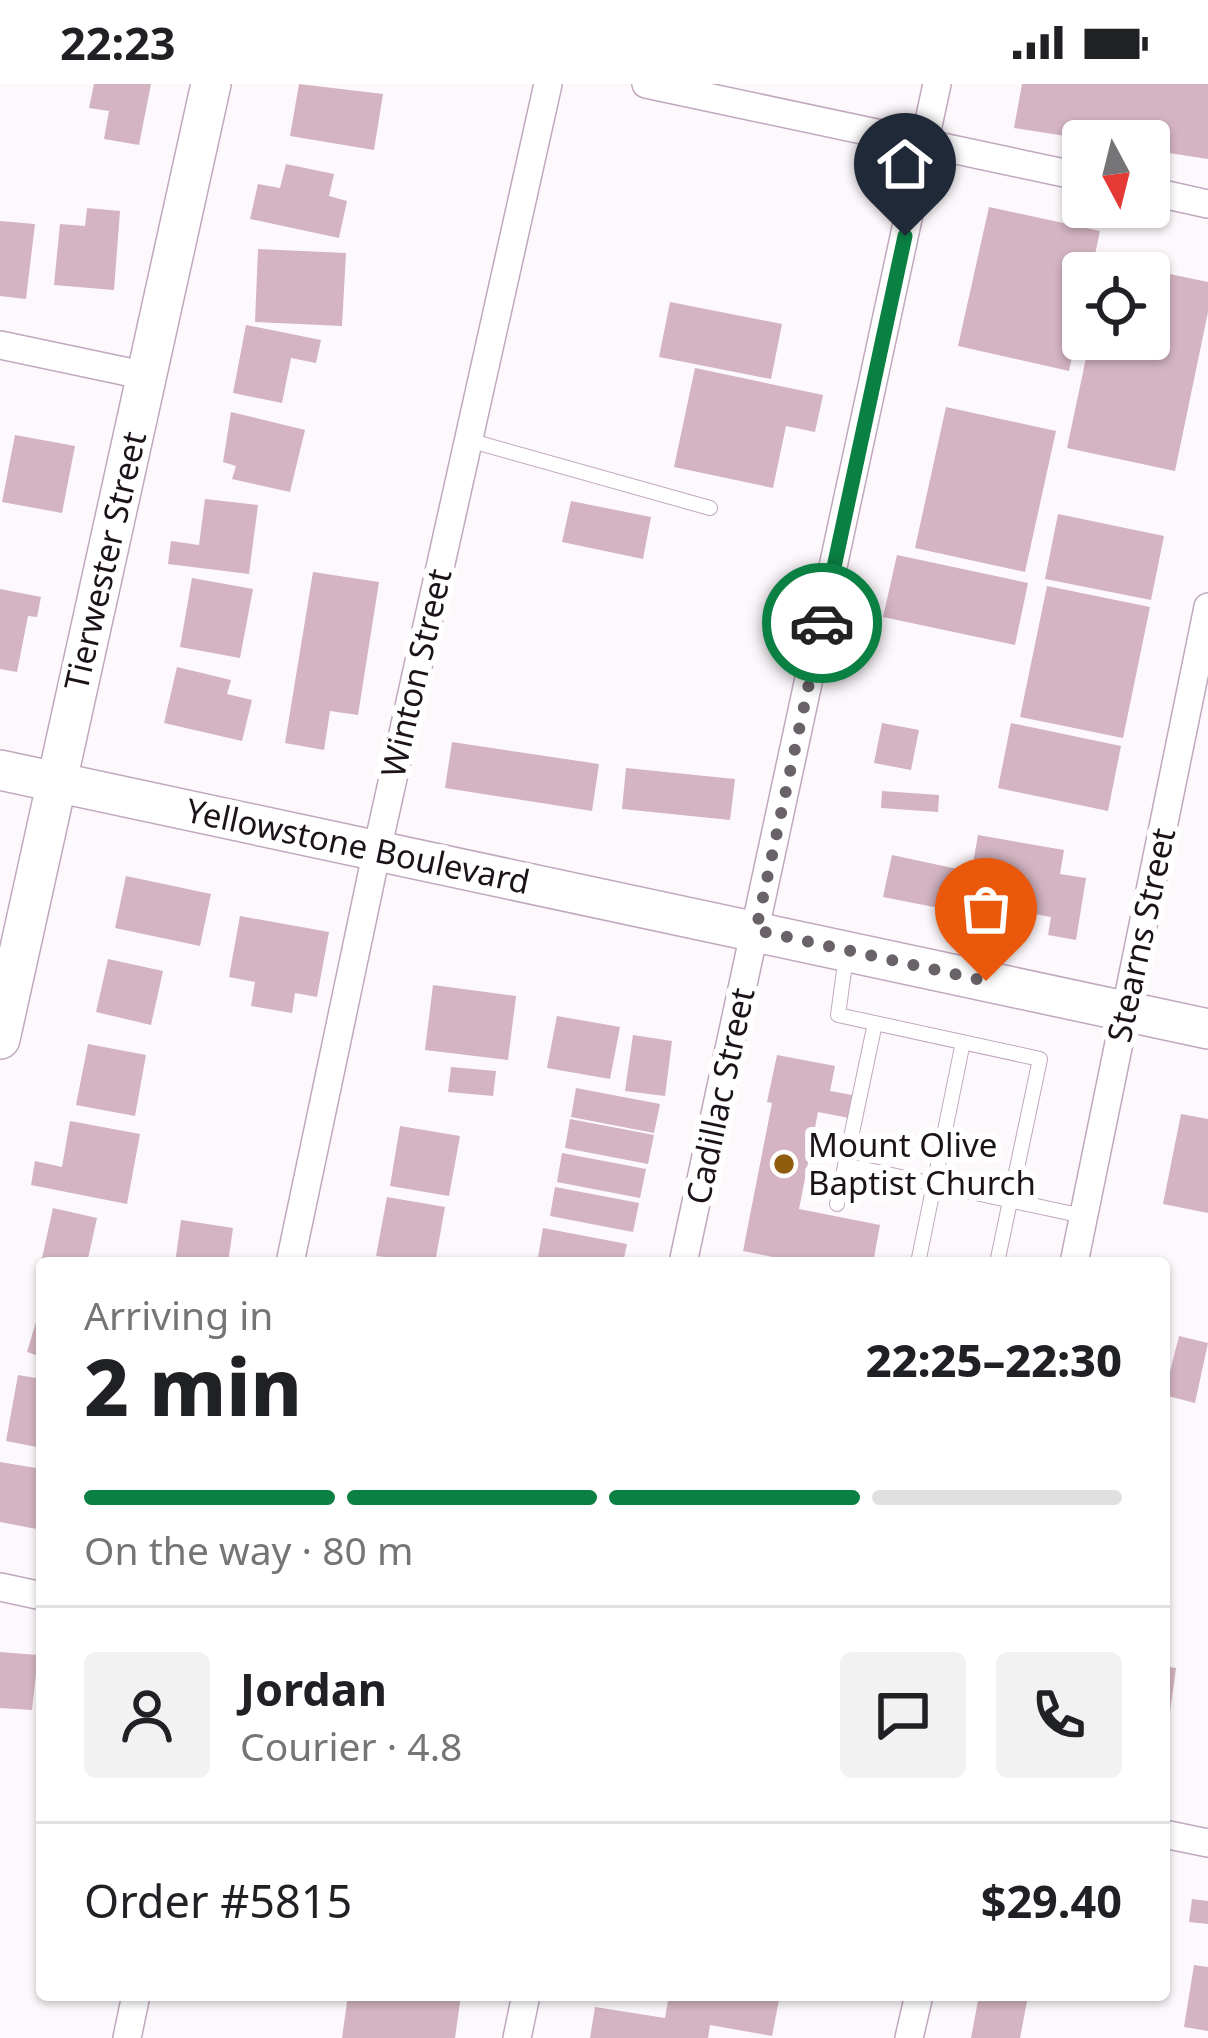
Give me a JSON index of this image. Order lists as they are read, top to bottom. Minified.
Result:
{"streets":{"street":["Tierwester Street","Winton Street","Yellowstone Boulevard","Stearns Street","Cadillac Street"]},"crossings":[["Tierwester Street","Yellowstone Boulevard"],["Winton Street","Yellowstone Boulevard"],["Yellowstone Boulevard","Stearns Street"],["Yellowstone Boulevard","Cadillac Street"]],"places":["Mount Olive Baptist Church"],"north":"bottom","page":{"status":"22:23","heading":["2 min","Arriving in","22:25–22:30"],"panel":["Jordan","Courier · 4.8","Order #5815","$29.40"],"bar":"On the way · 80 m"}}
